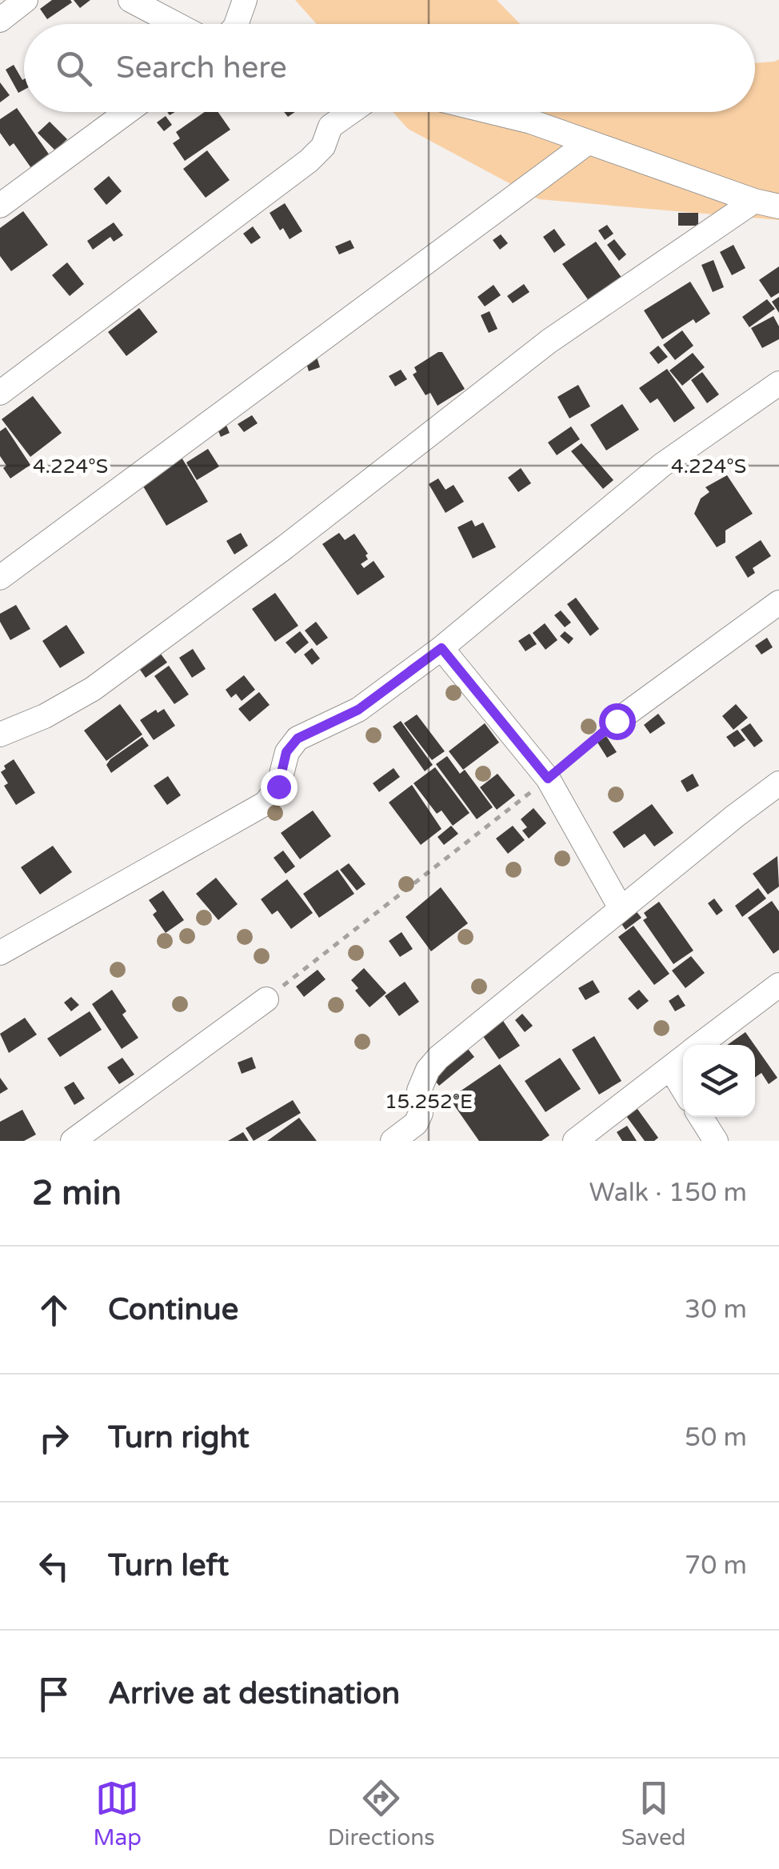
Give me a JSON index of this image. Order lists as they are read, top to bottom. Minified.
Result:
{"page":{"search":"Search here","heading":["2 min","Walk · 150 m"],"list":[["Continue","30 m"],["Turn right","50 m"],["Turn left","70 m"],"Arrive at destination"],"nav":["Map","Directions","Saved"]},"coordinates":["4.224°S","15.252°E"]}
